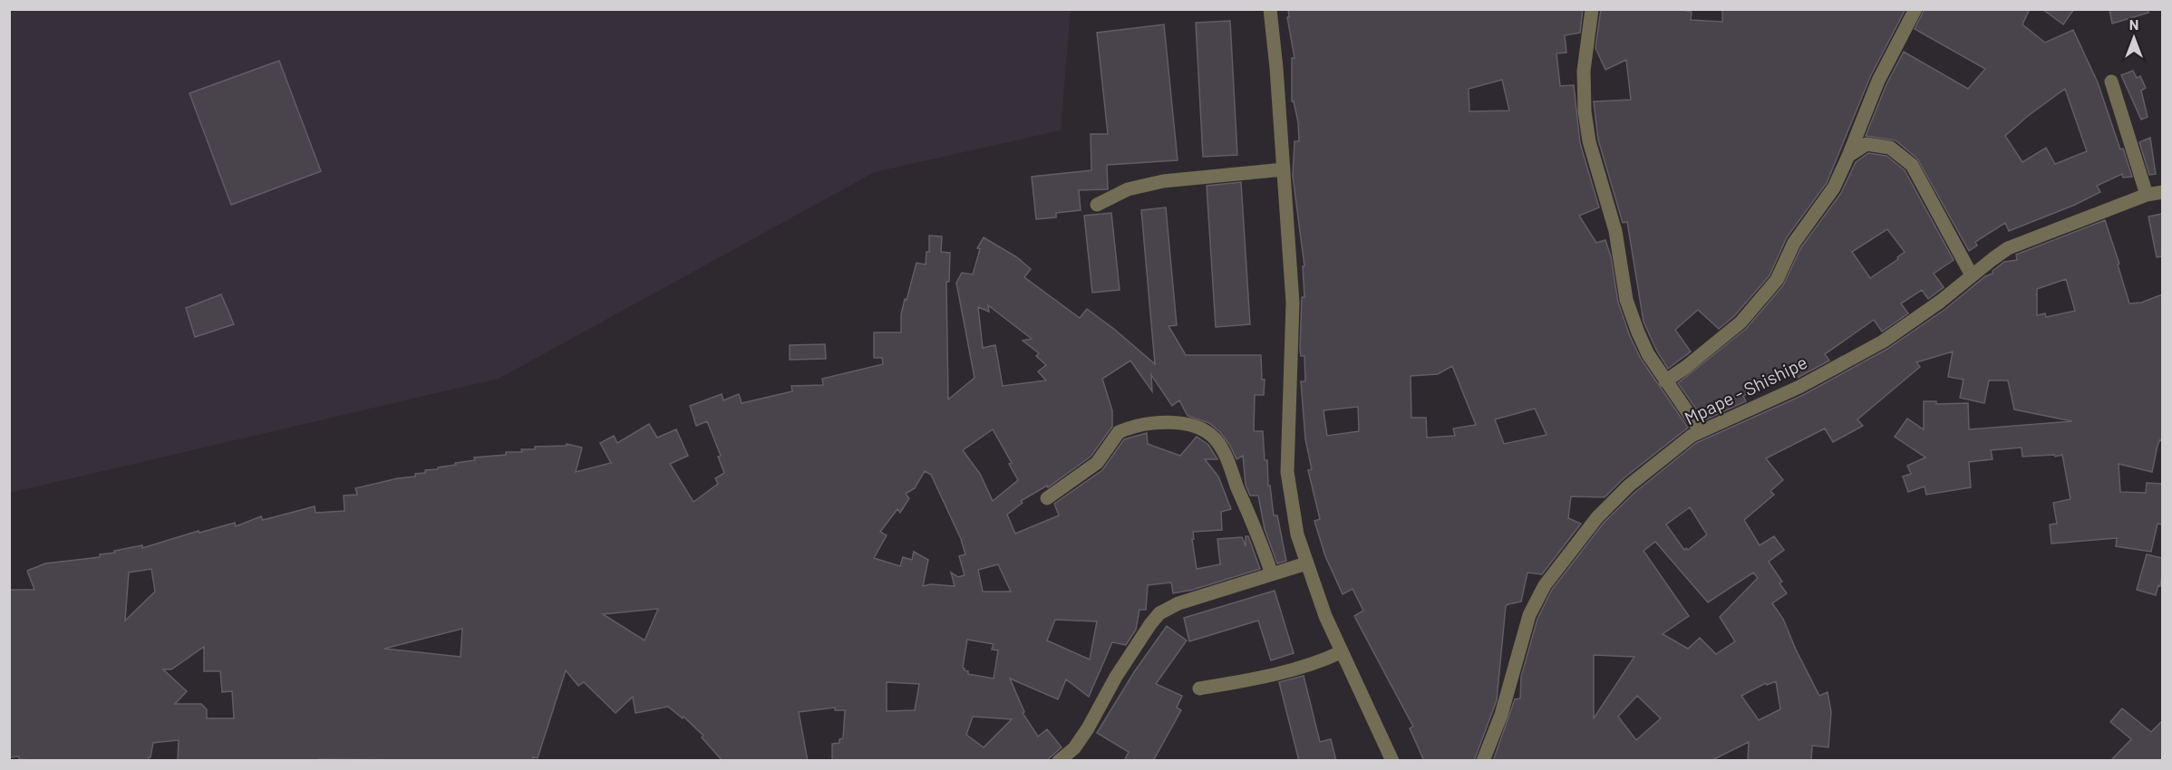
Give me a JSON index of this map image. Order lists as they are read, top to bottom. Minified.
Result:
{"streets":{"street":["Mpape - Shishipe"]},"north":"top"}
